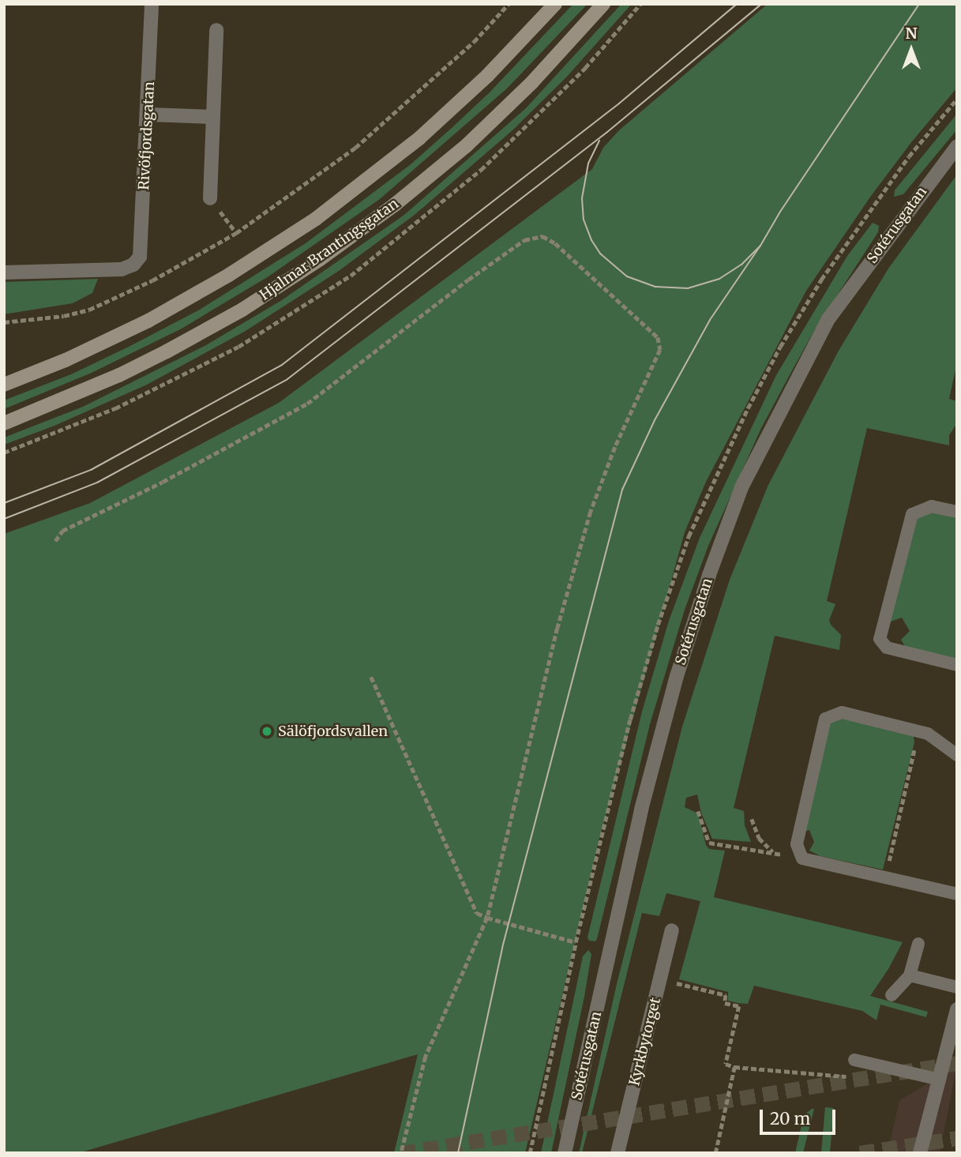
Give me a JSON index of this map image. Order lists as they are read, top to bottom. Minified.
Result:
{"streets":{"main road":["Hjalmar Brantingsgatan"],"street":["Rivöfjordsgatan","Sotérusgatan","Kyrkbytorget"]},"places":["Sälöfjordsvallen"],"scale_bar":"20 m","north":"top"}
